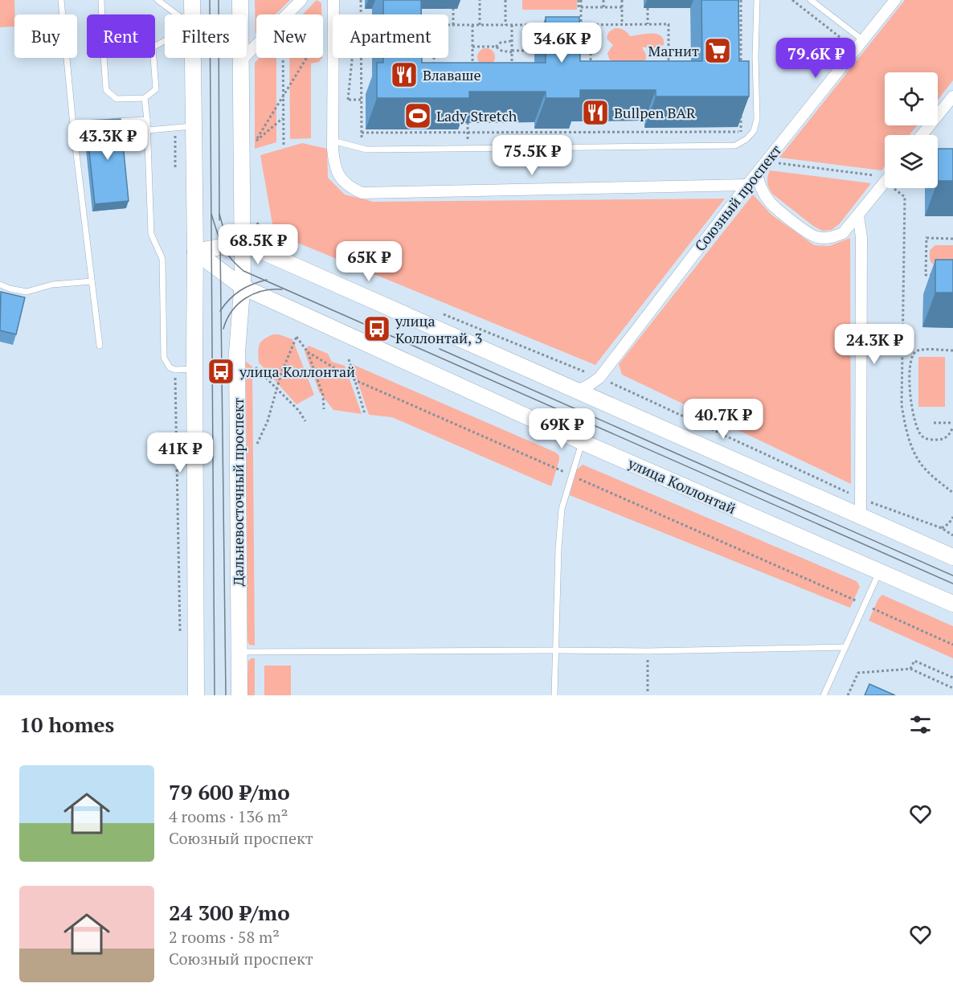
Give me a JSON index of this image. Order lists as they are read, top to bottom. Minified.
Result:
{"streets":{"main road":["улица Коллонтай","Дальневосточный проспект"],"street":["Союзный проспект"]},"crossings":[["улица Коллонтай","Дальневосточный проспект"]],"places":{"supermarket":["Магнит"],"restaurant":["Влаваше","Bullpen BAR"],"sports":["Lady Stretch"],"bus stop":["улица Коллонтай, 3","улица Коллонтай"]},"page":{"chip":["Buy","Rent","Filters","New","Apartment"],"price":["34.6K ₽","79.6K ₽","43.3K ₽","75.5K ₽","68.5K ₽","65K ₽","24.3K ₽","40.7K ₽","69K ₽","41K ₽"],"heading":"10 homes","list":[{"name":"79 600 ₽/mo","note":"4 rooms · 136 m² · Союзный проспект"},{"name":"24 300 ₽/mo","note":"2 rooms · 58 m² · Союзный проспект"}]}}
